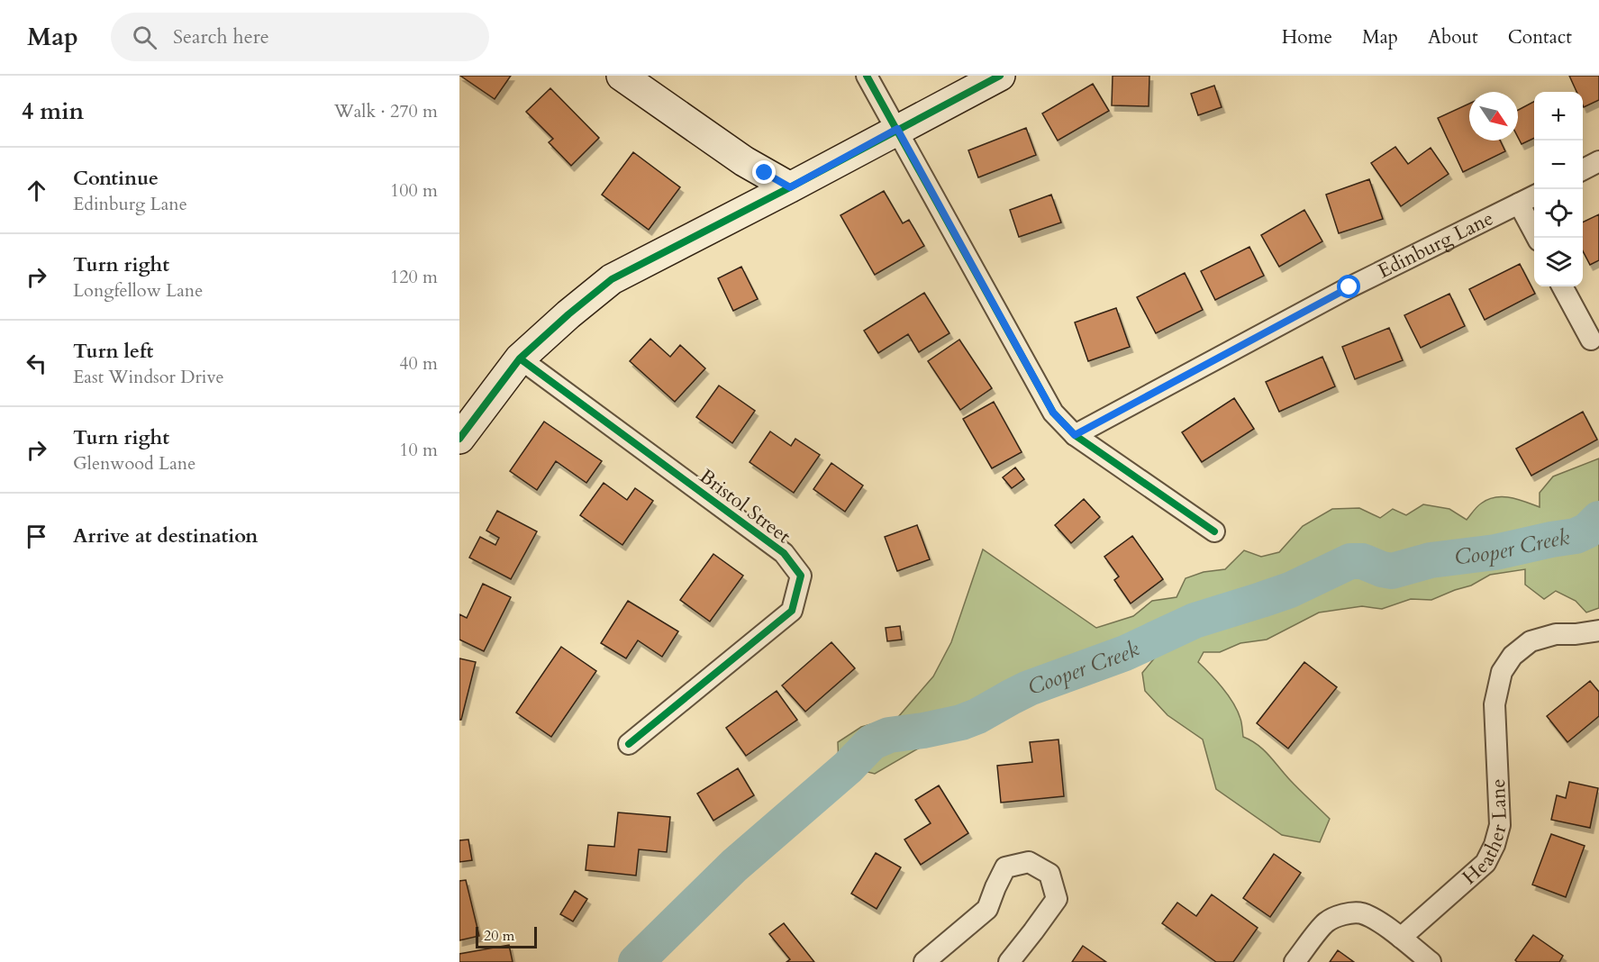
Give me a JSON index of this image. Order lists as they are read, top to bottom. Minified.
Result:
{"streets":{"street":["Edinburg Lane","Bristol Street","Heather Lane"]},"water":["Cooper Creek"],"scale_bar":"20 m","north":"bottom right","page":{"header":"Map","search":"Search here","nav":["Home","Map","About","Contact"],"heading":["4 min","Walk · 270 m"],"map_buttons":["+","−"],"list":[["Continue","Edinburg Lane","100 m"],["Turn right","Longfellow Lane","120 m"],["Turn left","East Windsor Drive","40 m"],["Turn right","Glenwood Lane","10 m"],"Arrive at destination"],"scale":"20 m"}}
